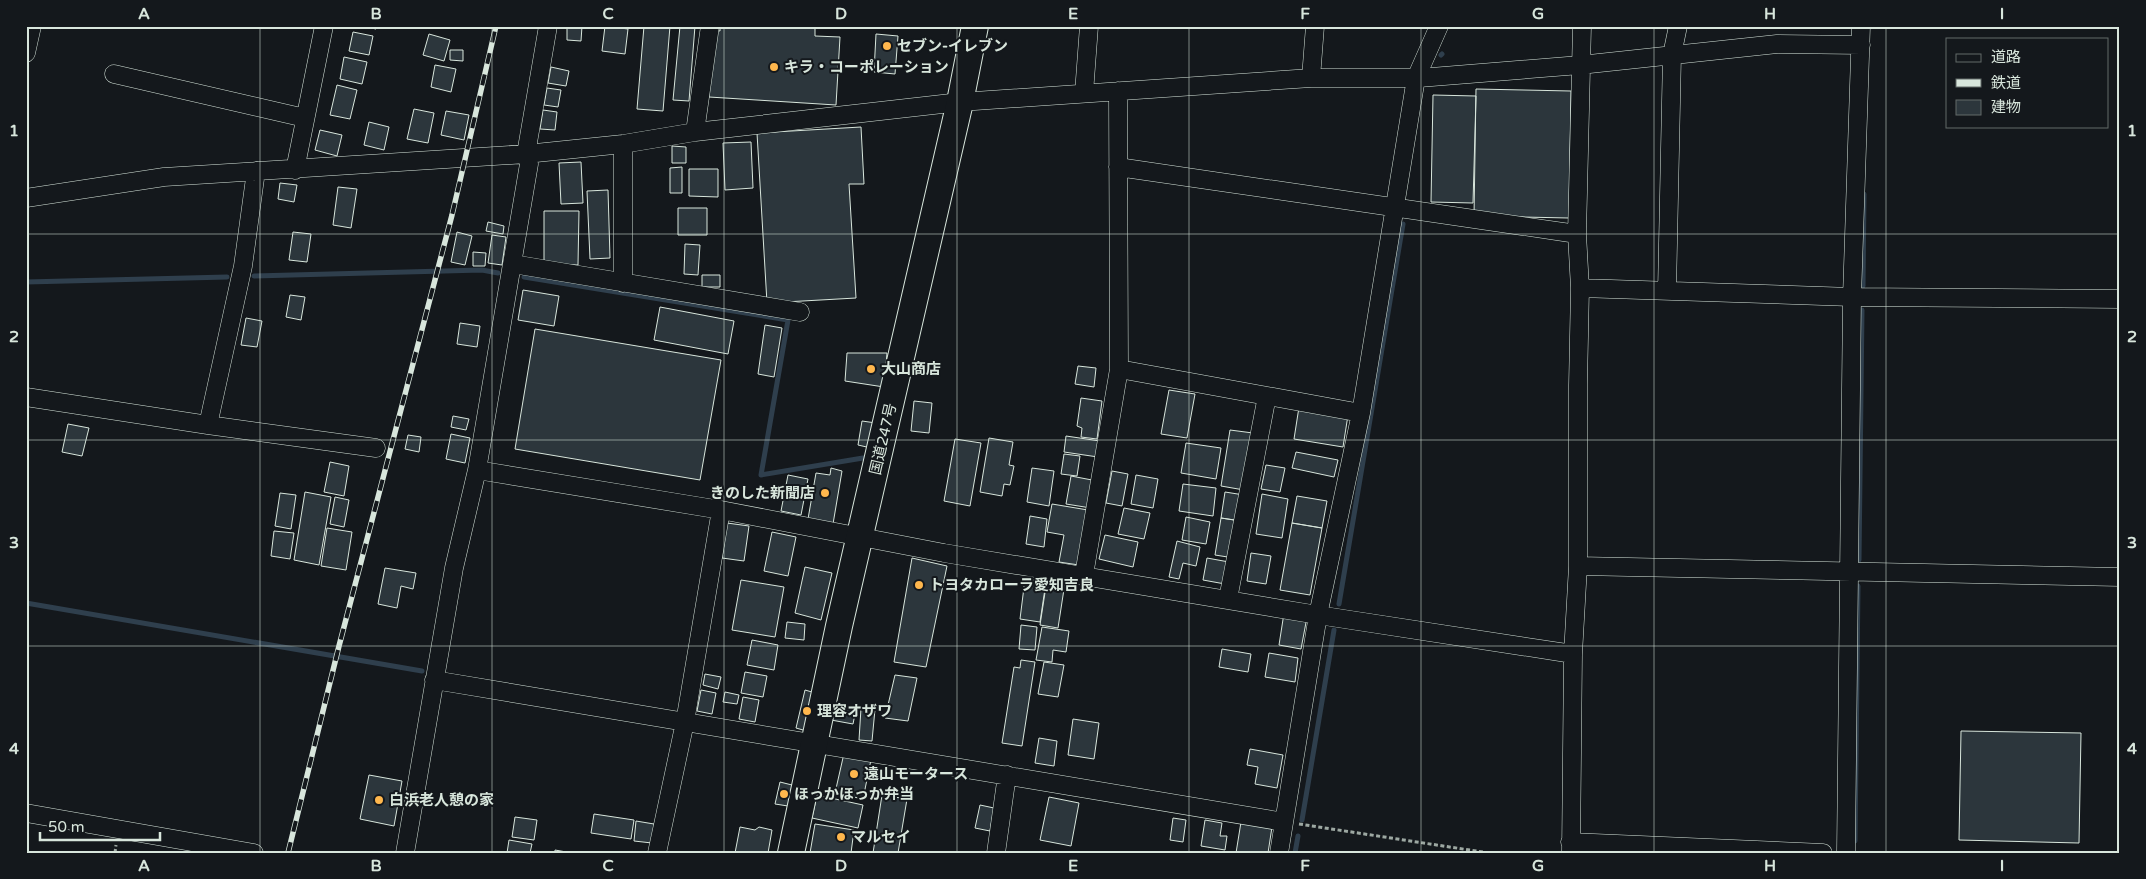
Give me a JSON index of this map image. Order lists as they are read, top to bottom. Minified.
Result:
{"streets":{"highway":["国道247号"]},"places":["セブン-イレブン","キラ・コーポレーション","大山商店","きのした新聞店","トヨタカローラ愛知吉良","理容オザワ","遠山モータース","ほっかほっか弁当","白浜老人憩の家","マルセイ"],"legend":["道路","鉄道","建物"],"scale_bar":"50 m","grid":{"columns":["A","B","C","D","E","F","G","H","I"],"rows":["1","2","3","4"]}}
